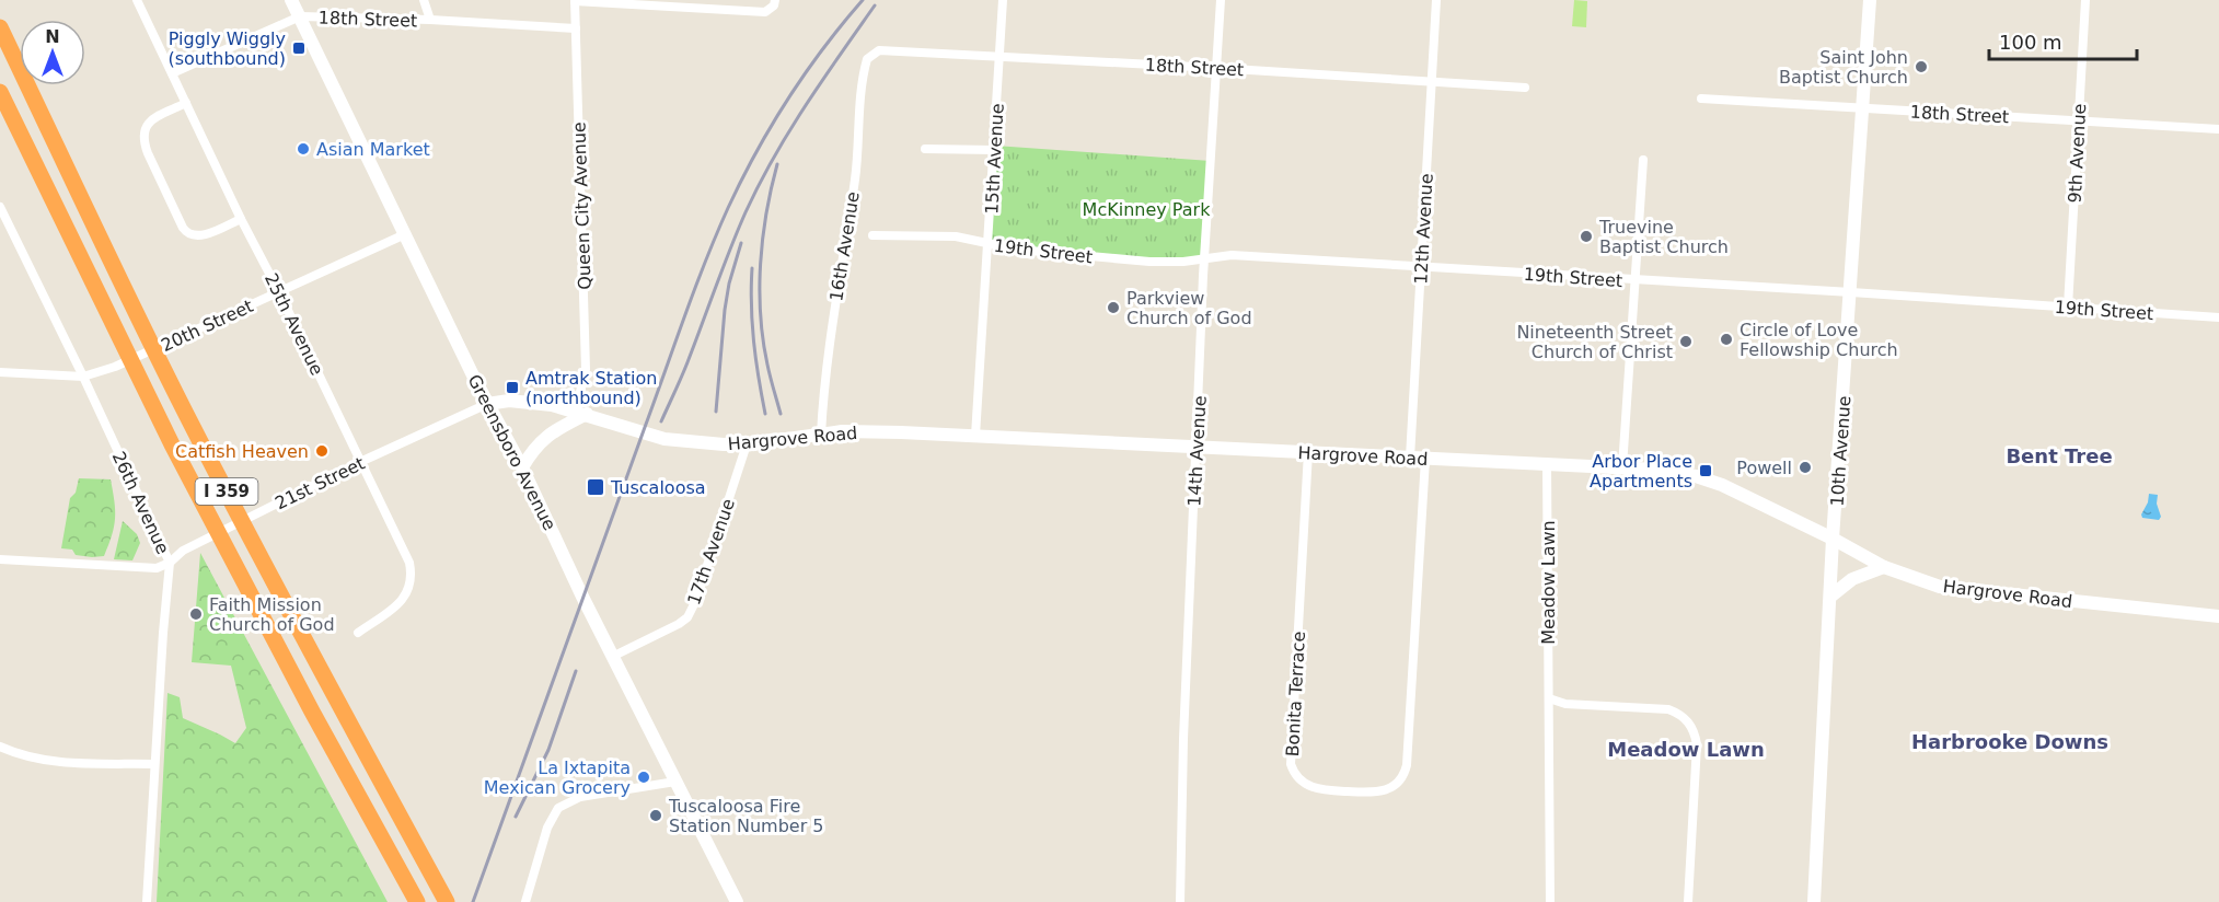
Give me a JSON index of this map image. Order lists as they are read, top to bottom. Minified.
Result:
{"streets":{"highway":["I 359"],"main road":["Hargrove Road","10th Avenue","Greensboro Avenue"],"street":["18th Street","9th Avenue","15th Avenue","Queen City Avenue","12th Avenue","16th Avenue","19th Street","25th Avenue","20th Street","14th Avenue","21st Street","26th Avenue","17th Avenue","Meadow Lawn","Bonita Terrace"]},"crossings":[["18th Street","9th Avenue"],["18th Street","15th Avenue"],["18th Street","Queen City Avenue"],["18th Street","12th Avenue"],["18th Street","16th Avenue"],["18th Street","25th Avenue"],["18th Street","14th Avenue"],["18th Street","10th Avenue"],["18th Street","Greensboro Avenue"],["9th Avenue","19th Street"],["15th Avenue","19th Street"],["15th Avenue","Hargrove Road"],["Queen City Avenue","Hargrove Road"],["12th Avenue","19th Street"],["12th Avenue","Hargrove Road"],["16th Avenue","Hargrove Road"],["19th Street","14th Avenue"],["19th Street","10th Avenue"],["25th Avenue","20th Street"],["25th Avenue","21st Street"],["20th Street","Greensboro Avenue"],["20th Street","26th Avenue"],["Hargrove Road","14th Avenue"],["Hargrove Road","10th Avenue"],["Hargrove Road","Greensboro Avenue"],["Hargrove Road","21st Street"],["Hargrove Road","17th Avenue"],["Hargrove Road","Meadow Lawn"],["Hargrove Road","Bonita Terrace"],["Greensboro Avenue","21st Street"],["Greensboro Avenue","17th Avenue"],["21st Street","26th Avenue"]],"districts":["Bent Tree","Harbrooke Downs","Meadow Lawn"],"parks":["McKinney Park"],"places":{"transit":["Piggly Wiggly (southbound)","Amtrak Station (northbound)","Arbor Place Apartments","Tuscaloosa"],"other":["Saint John Baptist Church","Asian Market","Truevine Baptist Church","Parkview Church of God","Circle of Love Fellowship Church","Nineteenth Street Church of Christ","Catfish Heaven","Powell","Faith Mission Church of God","La Ixtapita Mexican Grocery","Tuscaloosa Fire Station Number 5"]},"scale_bar":"100 m","north":"top"}
